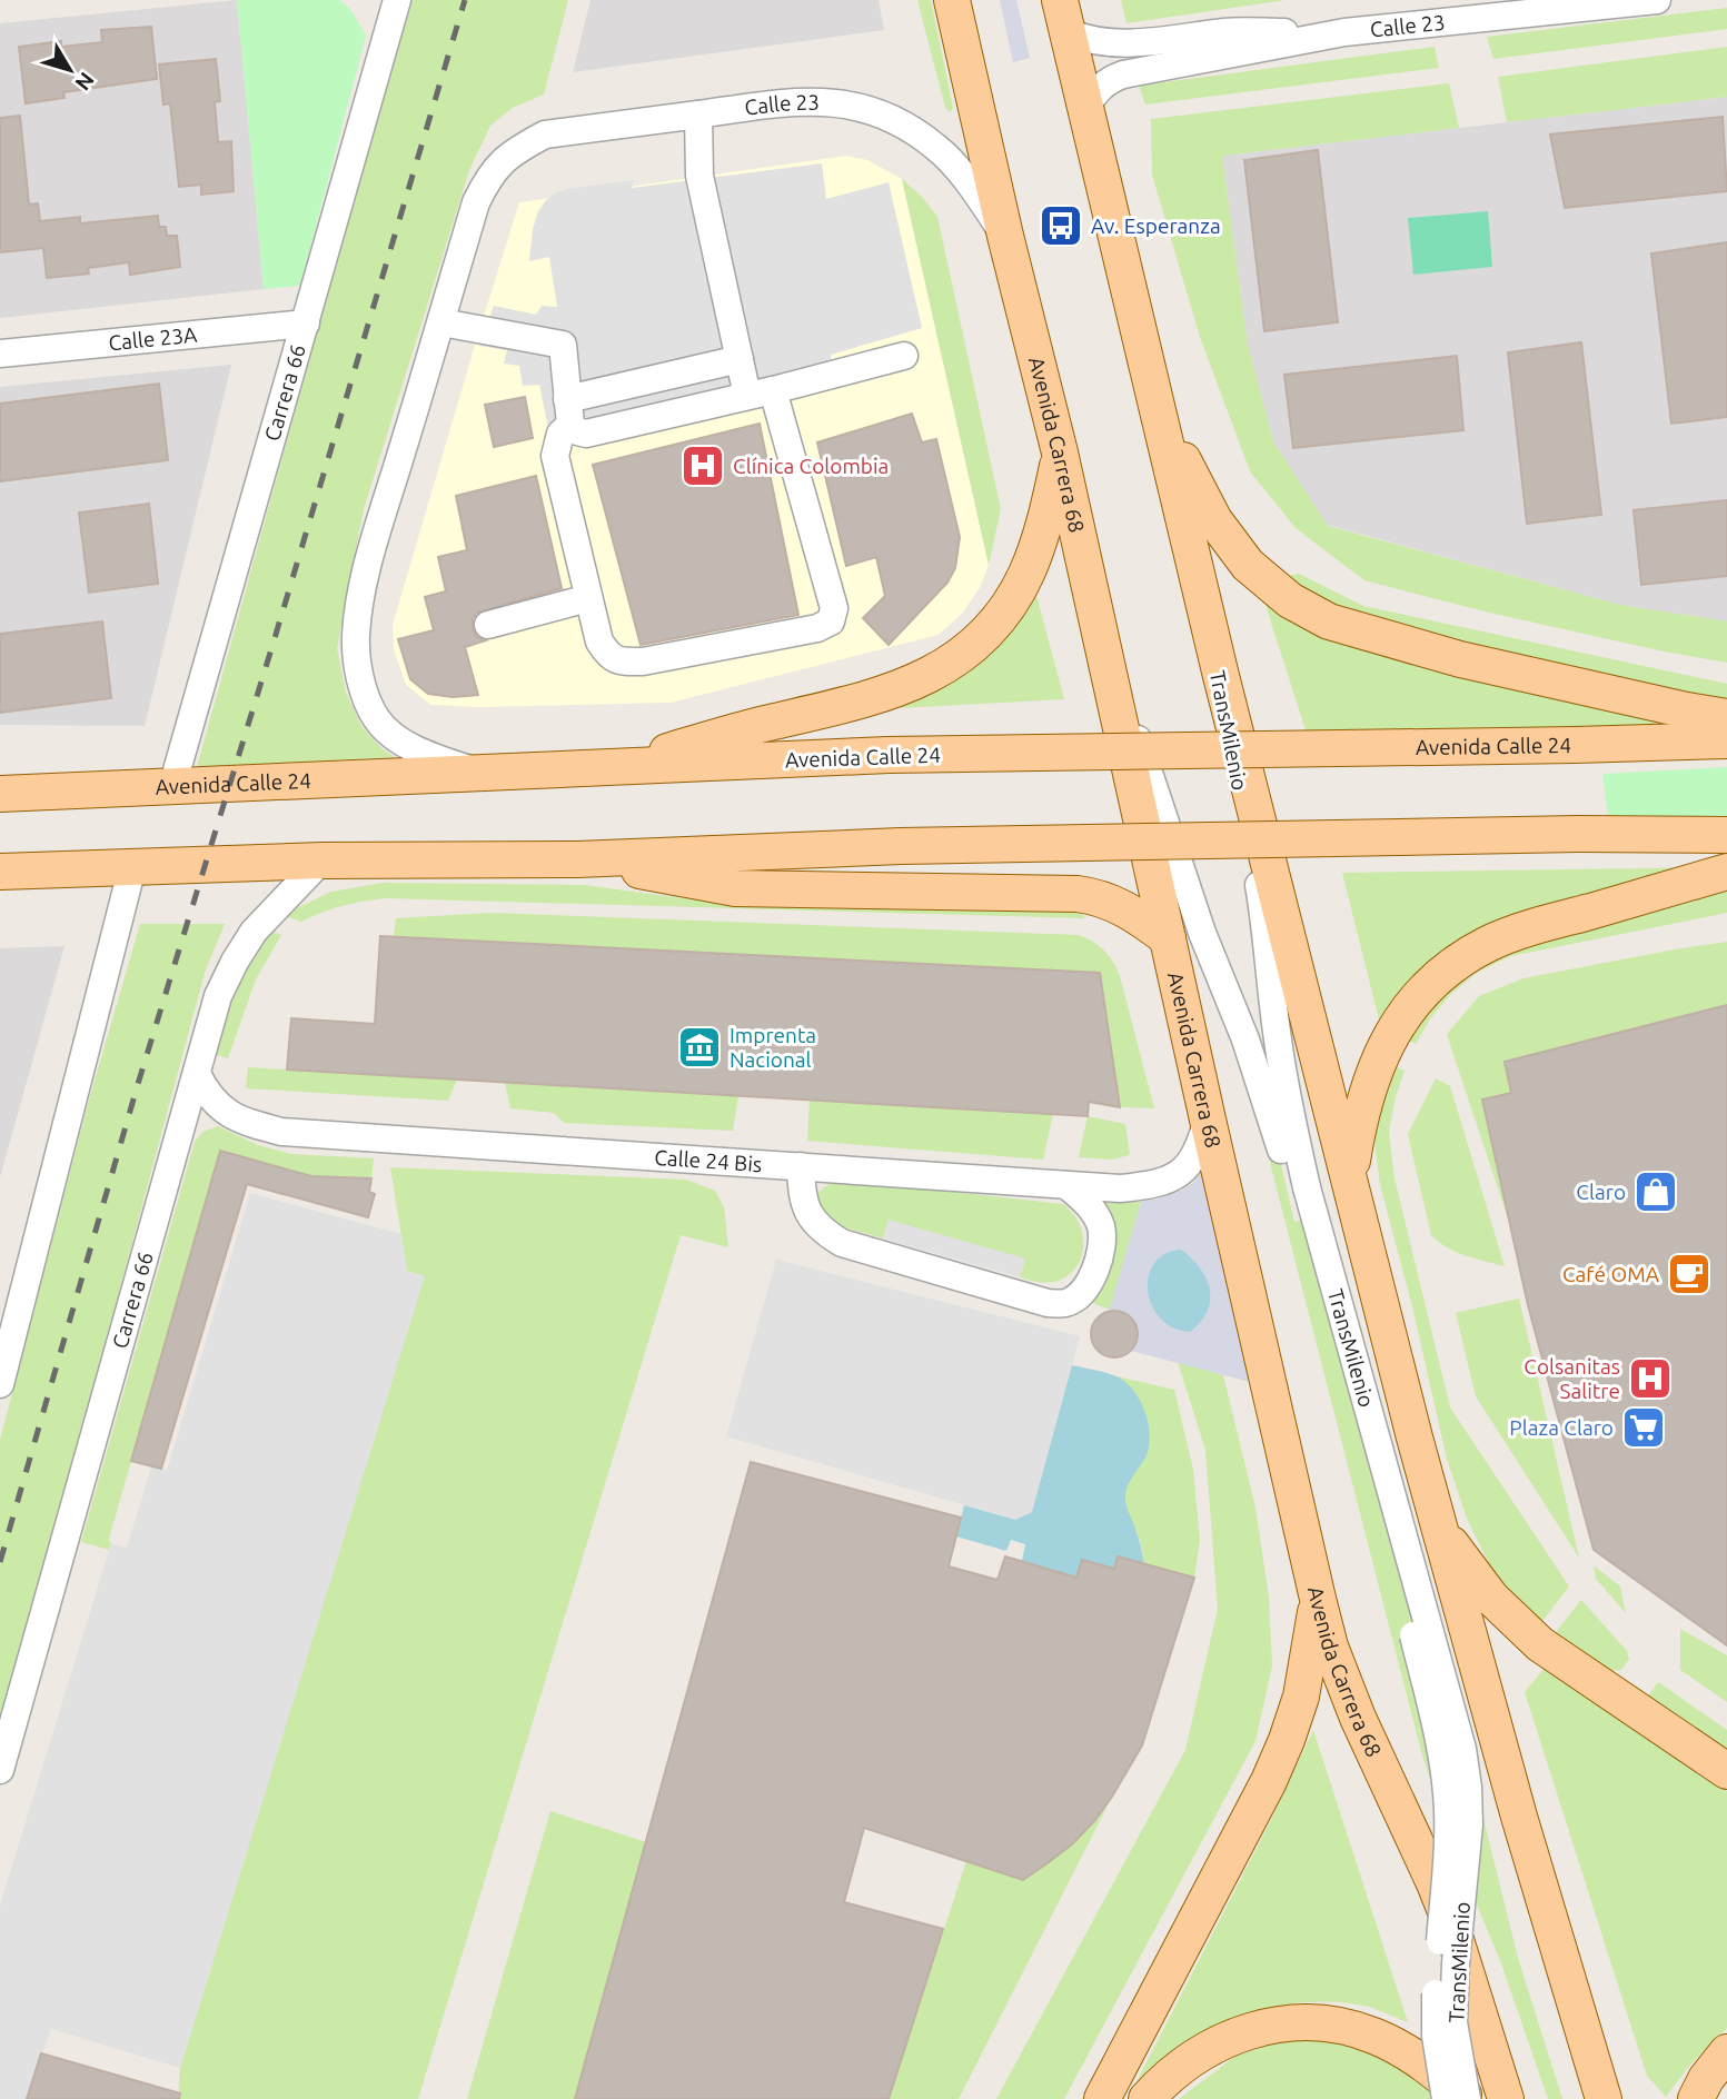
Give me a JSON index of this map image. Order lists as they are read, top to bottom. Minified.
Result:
{"streets":{"main road":["Avenida Carrera 68","Avenida Calle 24"],"street":["Calle 23","Calle 23A","Carrera 66","TransMilenio","Calle 24 Bis"]},"crossings":[["Calle 23","Avenida Carrera 68"],["Calle 23A","Carrera 66"],["Carrera 66","Avenida Calle 24"],["Carrera 66","Calle 24 Bis"],["Avenida Carrera 68","TransMilenio"],["Avenida Carrera 68","Calle 24 Bis"]],"places":{"bus stop":["Av. Esperanza"],"hospital":["Clínica Colombia","Colsanitas Salitre"],"museum":["Imprenta Nacional"],"shop":["Claro"],"cafe":["Café OMA"],"supermarket":["Plaza Claro"]},"north":"bottom right"}
